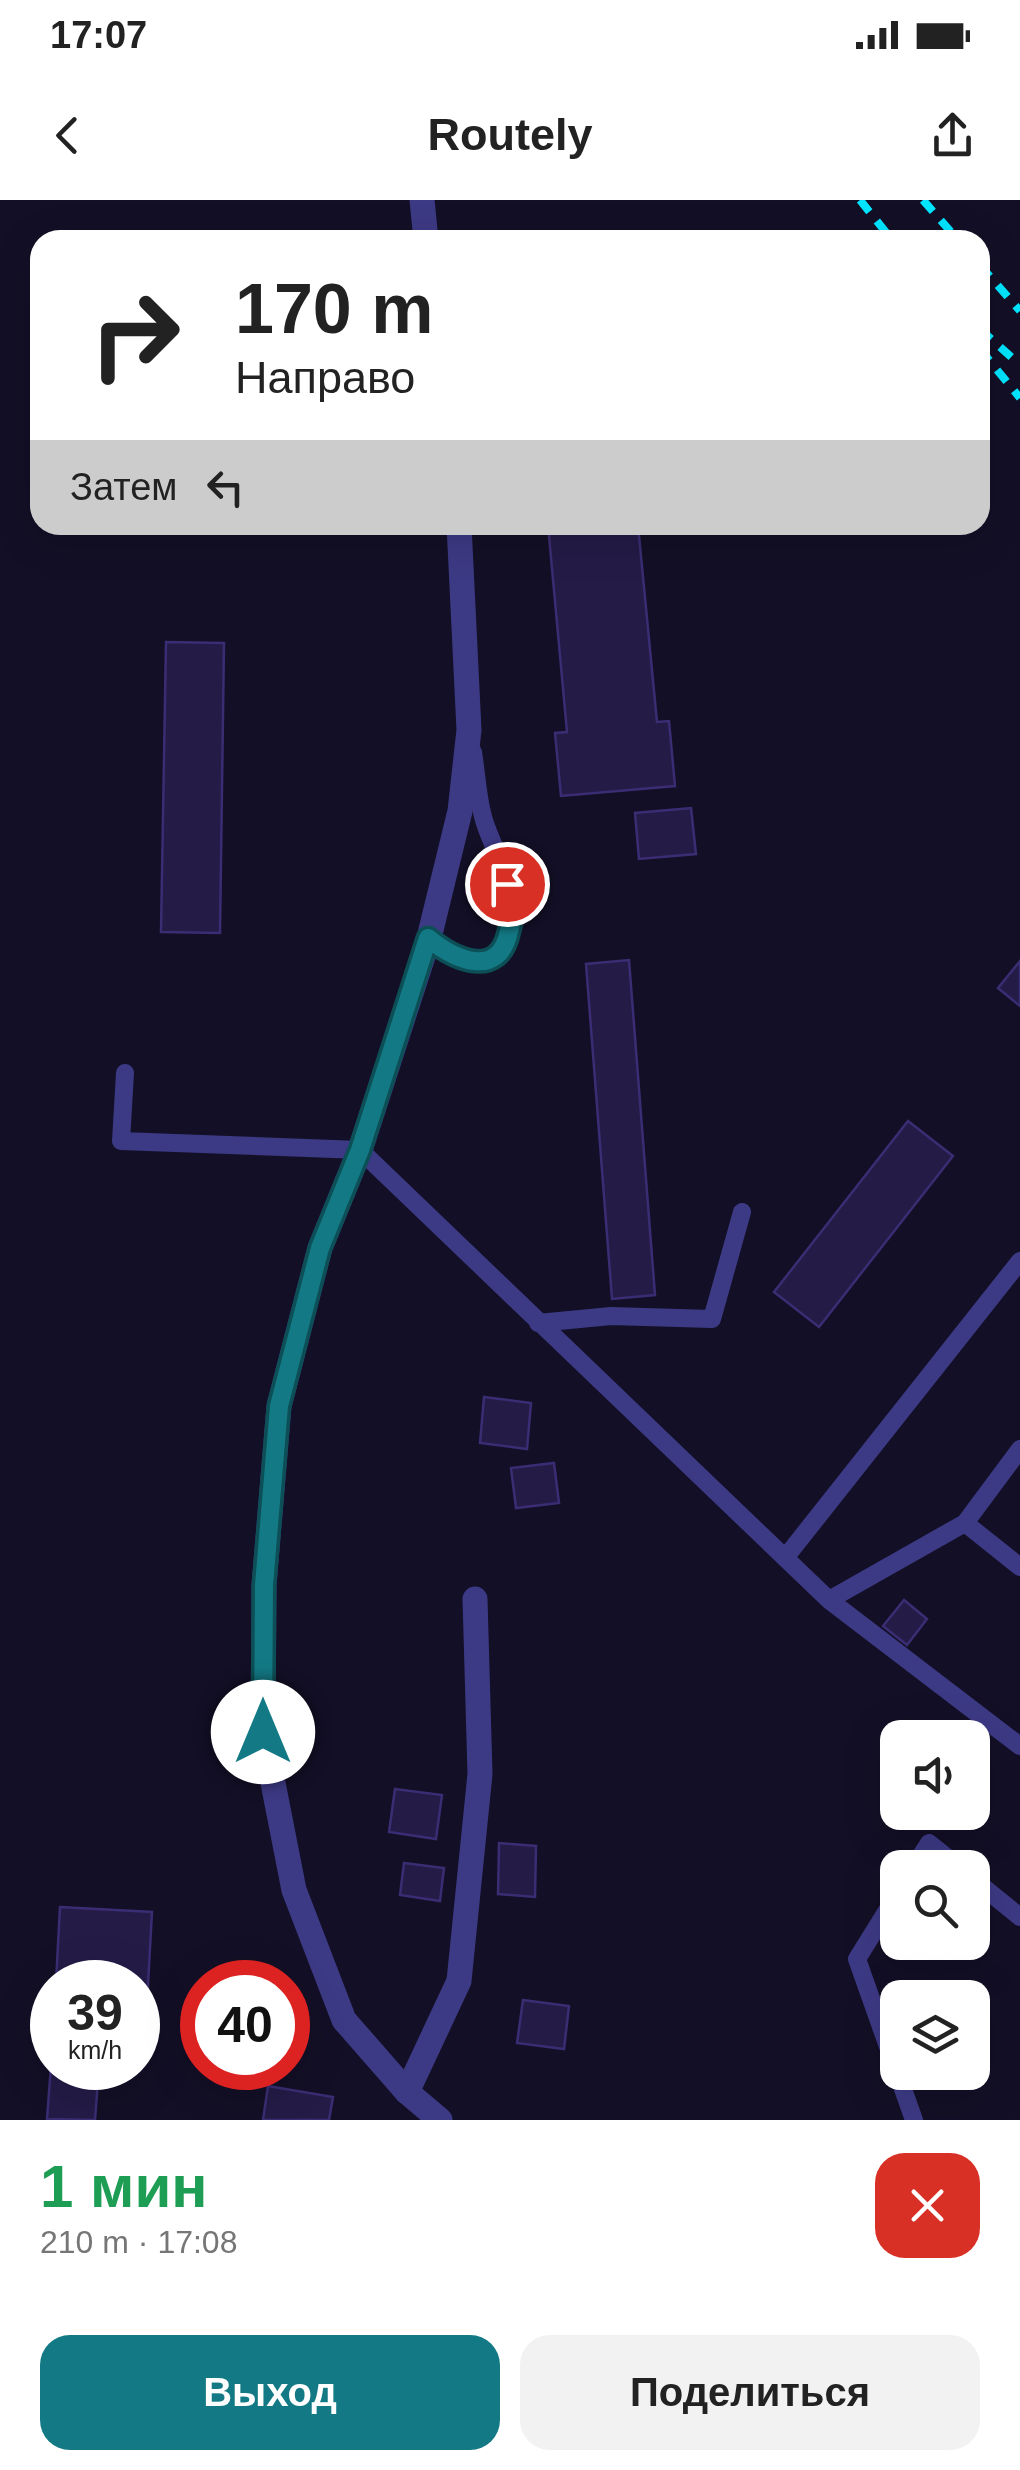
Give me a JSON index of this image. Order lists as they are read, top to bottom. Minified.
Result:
{"page":{"status":"17:07","header":"Routely","turn":["170 m","Направо"],"then":"Затем","speed":"39 km/h","limit":"40","heading":["1 мин","210 m · 17:08"],"buttons":["Выход","Поделиться"]}}
